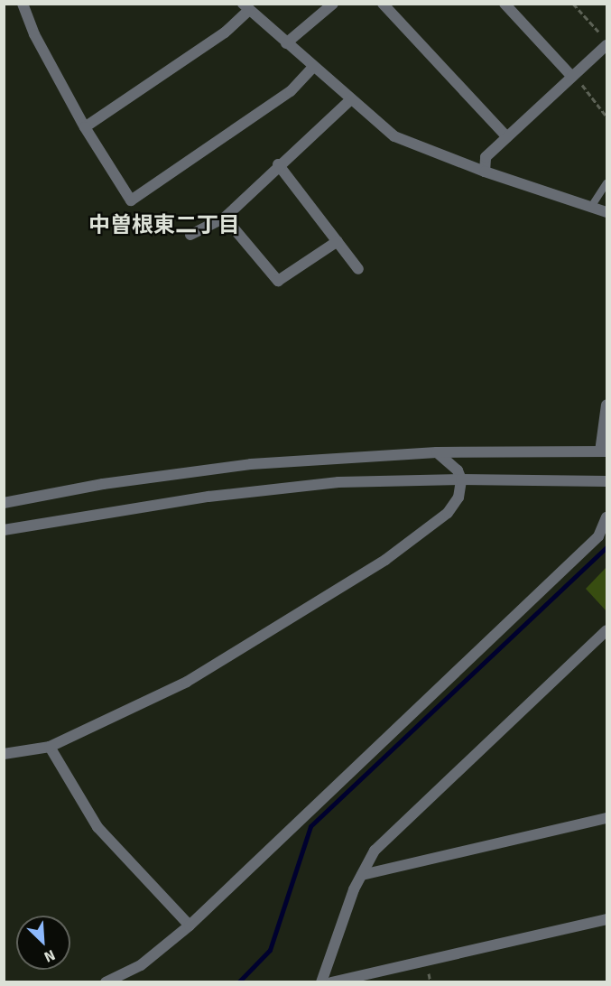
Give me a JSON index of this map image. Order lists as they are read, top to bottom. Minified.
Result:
{"districts":["中曽根東二丁目"],"north":"bottom right"}
